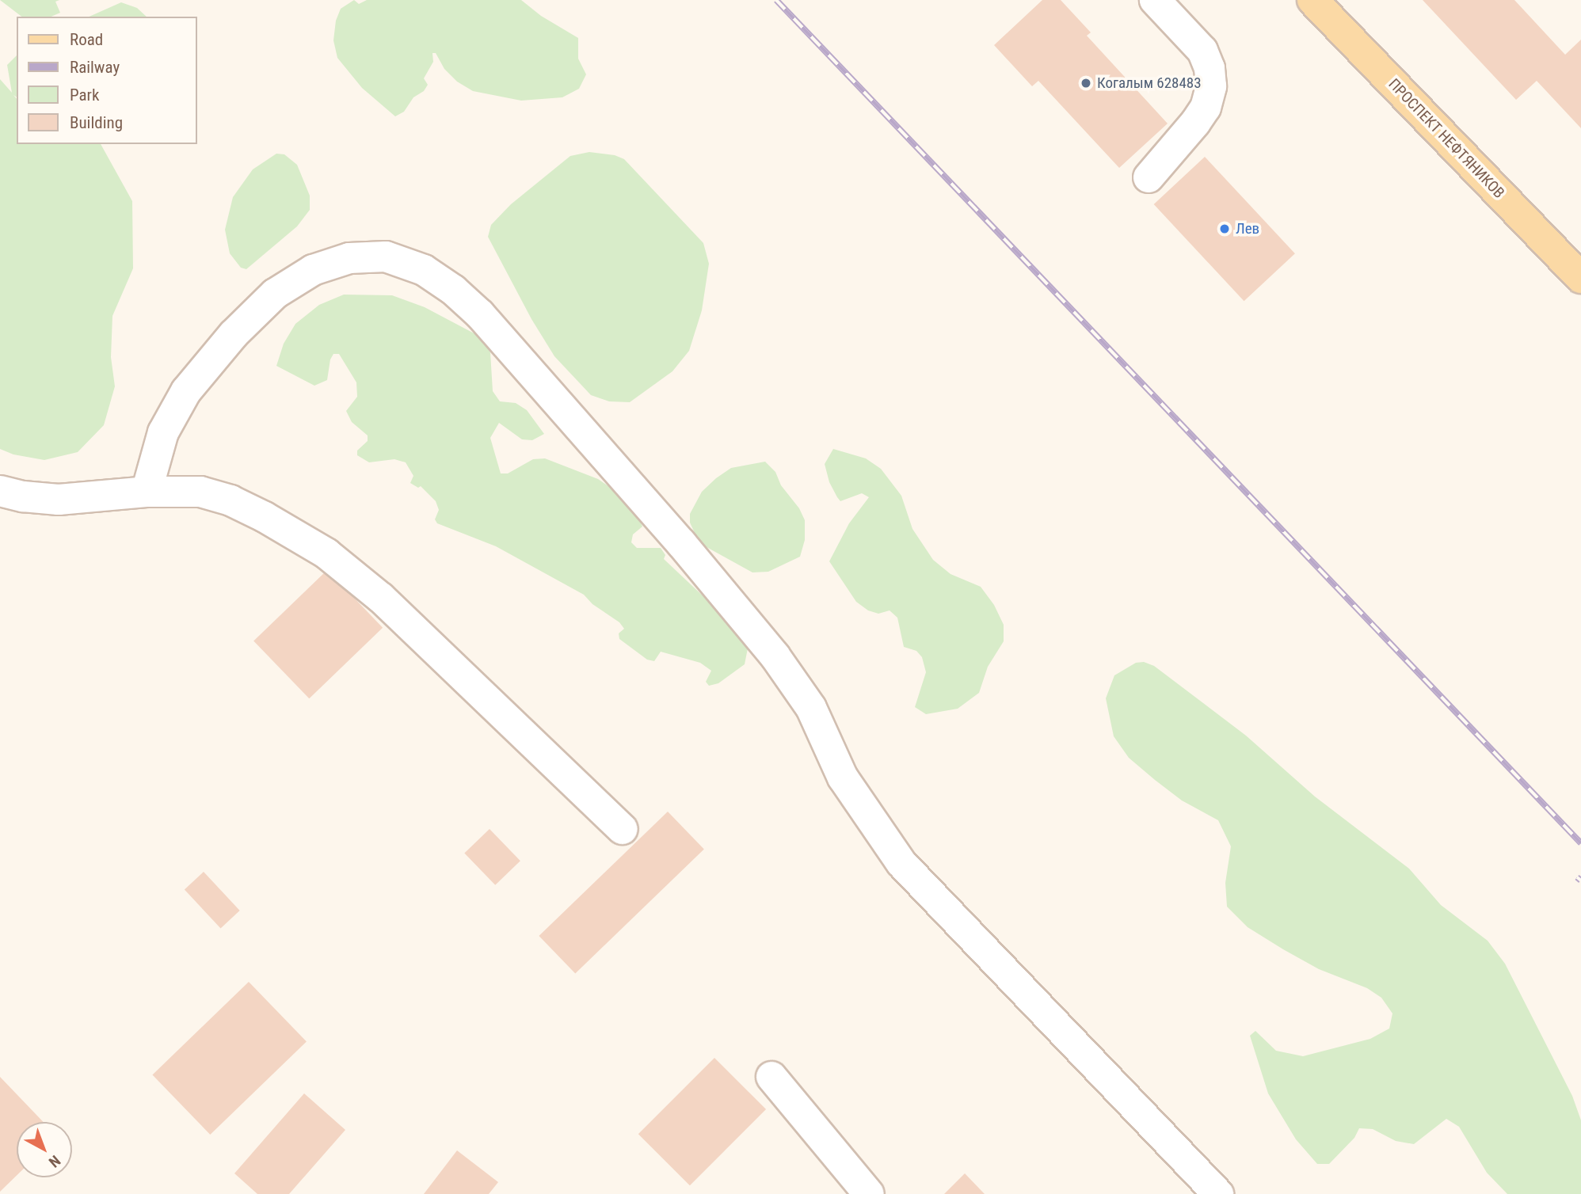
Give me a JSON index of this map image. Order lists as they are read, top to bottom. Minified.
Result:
{"streets":{"main road":["ПРОСПЕКТ НЕФТЯНИКОВ"]},"places":["Когалым 628483","Лев"],"legend":["Road","Railway","Park","Building"],"north":"bottom right"}
